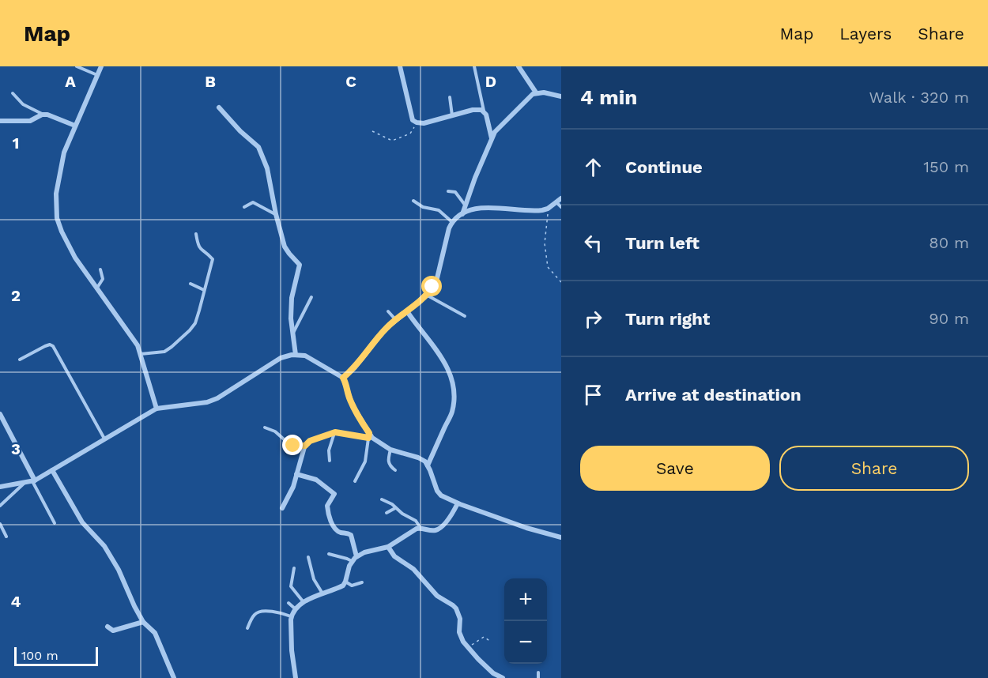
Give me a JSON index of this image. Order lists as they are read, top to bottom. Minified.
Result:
{"scale_bar":"100 m","page":{"header":"Map","nav":["Map","Layers","Share"],"heading":["4 min","Walk · 320 m"],"list":[["Continue","150 m"],["Turn left","80 m"],["Turn right","90 m"],"Arrive at destination"],"buttons":["Save","Share"],"map_buttons":["+","−"],"scale":"100 m"},"grid":{"columns":["A","B","C","D"],"rows":["1","2","3","4"]}}
